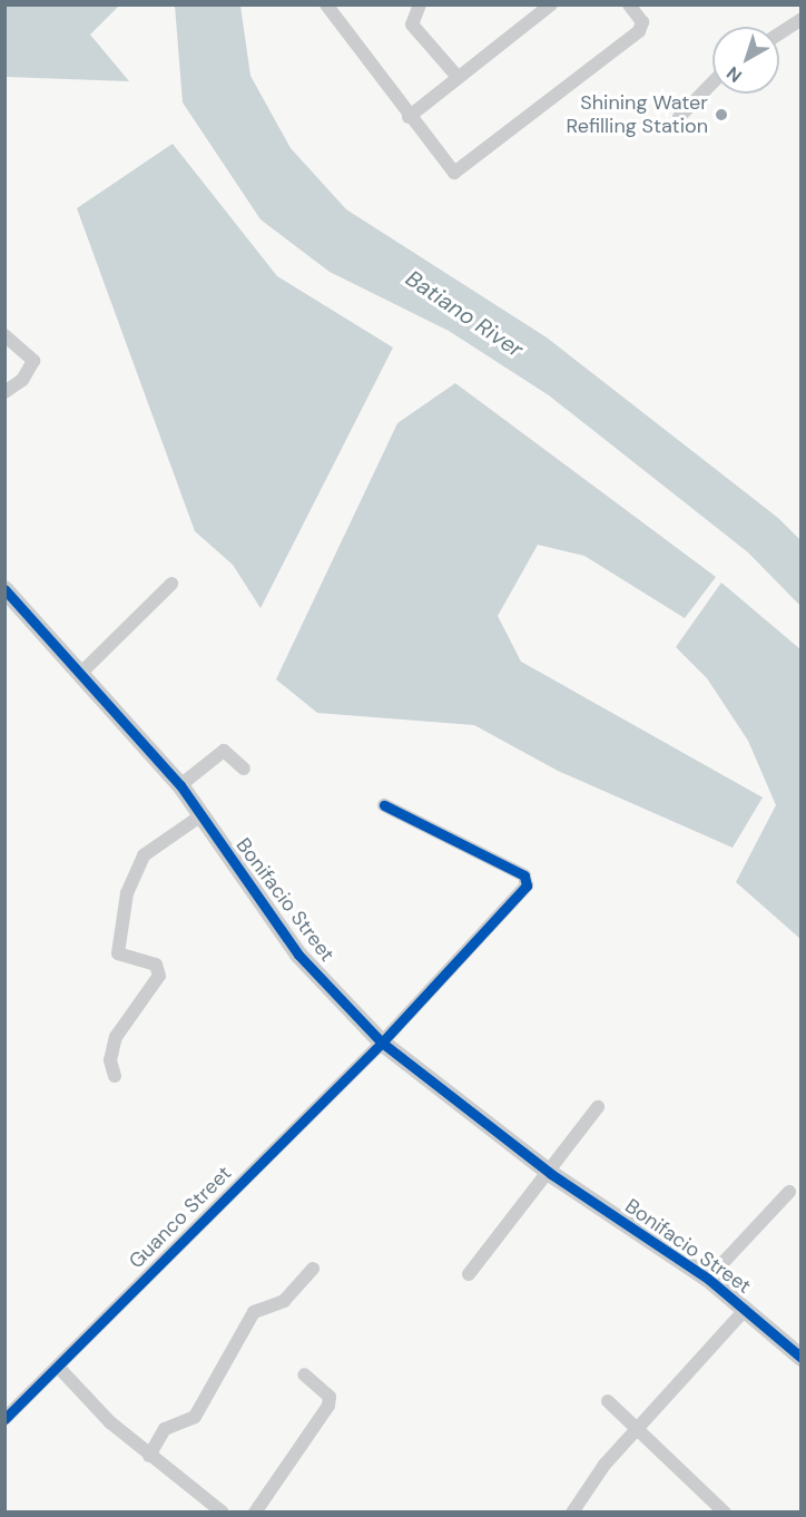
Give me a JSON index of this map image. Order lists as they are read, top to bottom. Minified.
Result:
{"streets":{"street":["Bonifacio Street","Guanco Street"]},"crossings":[["Bonifacio Street","Guanco Street"]],"water":["Batiano River"],"places":["Shining Water Refilling Station"],"north":"bottom left"}
